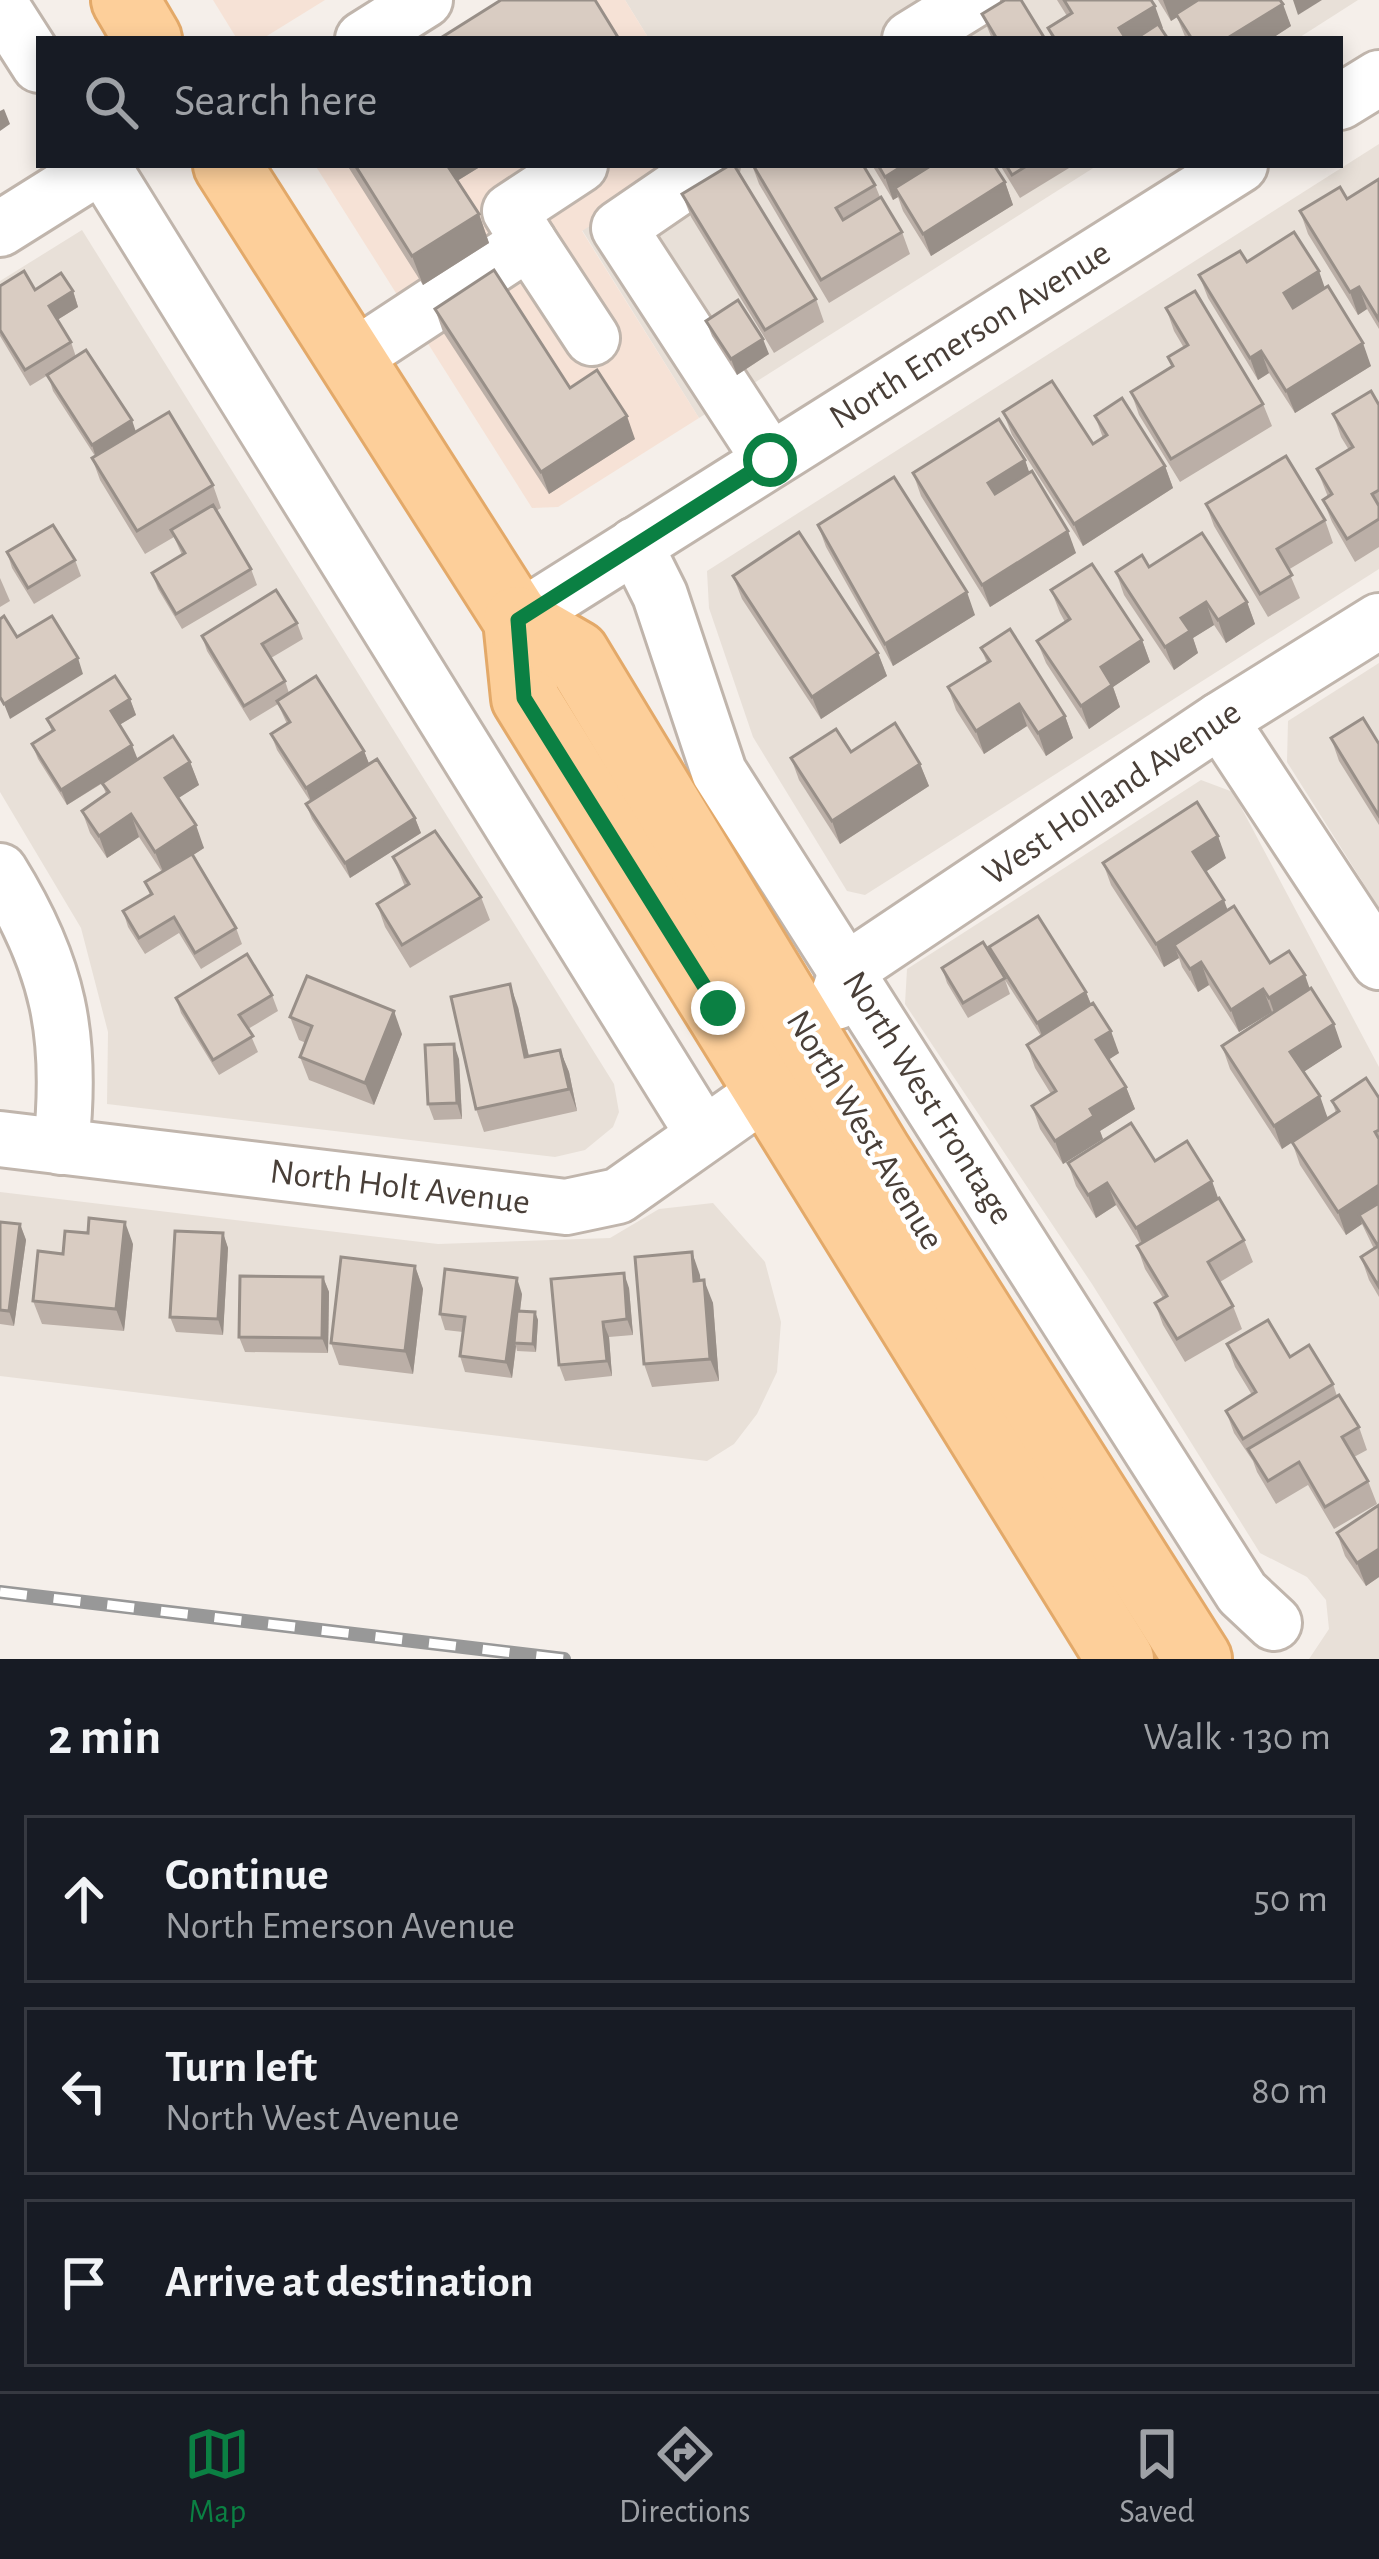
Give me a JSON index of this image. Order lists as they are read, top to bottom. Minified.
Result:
{"streets":{"main road":["North West Avenue"],"street":["North Emerson Avenue","West Holland Avenue","North West Frontage","North Holt Avenue"]},"crossings":[["North Emerson Avenue","North West Frontage"],["North Emerson Avenue","North West Avenue"],["West Holland Avenue","North West Frontage"],["North West Avenue","North Holt Avenue"]],"page":{"search":"Search here","heading":["2 min","Walk · 130 m"],"list":[["Continue","North Emerson Avenue","50 m"],["Turn left","North West Avenue","80 m"],"Arrive at destination"],"nav":["Map","Directions","Saved"]}}
